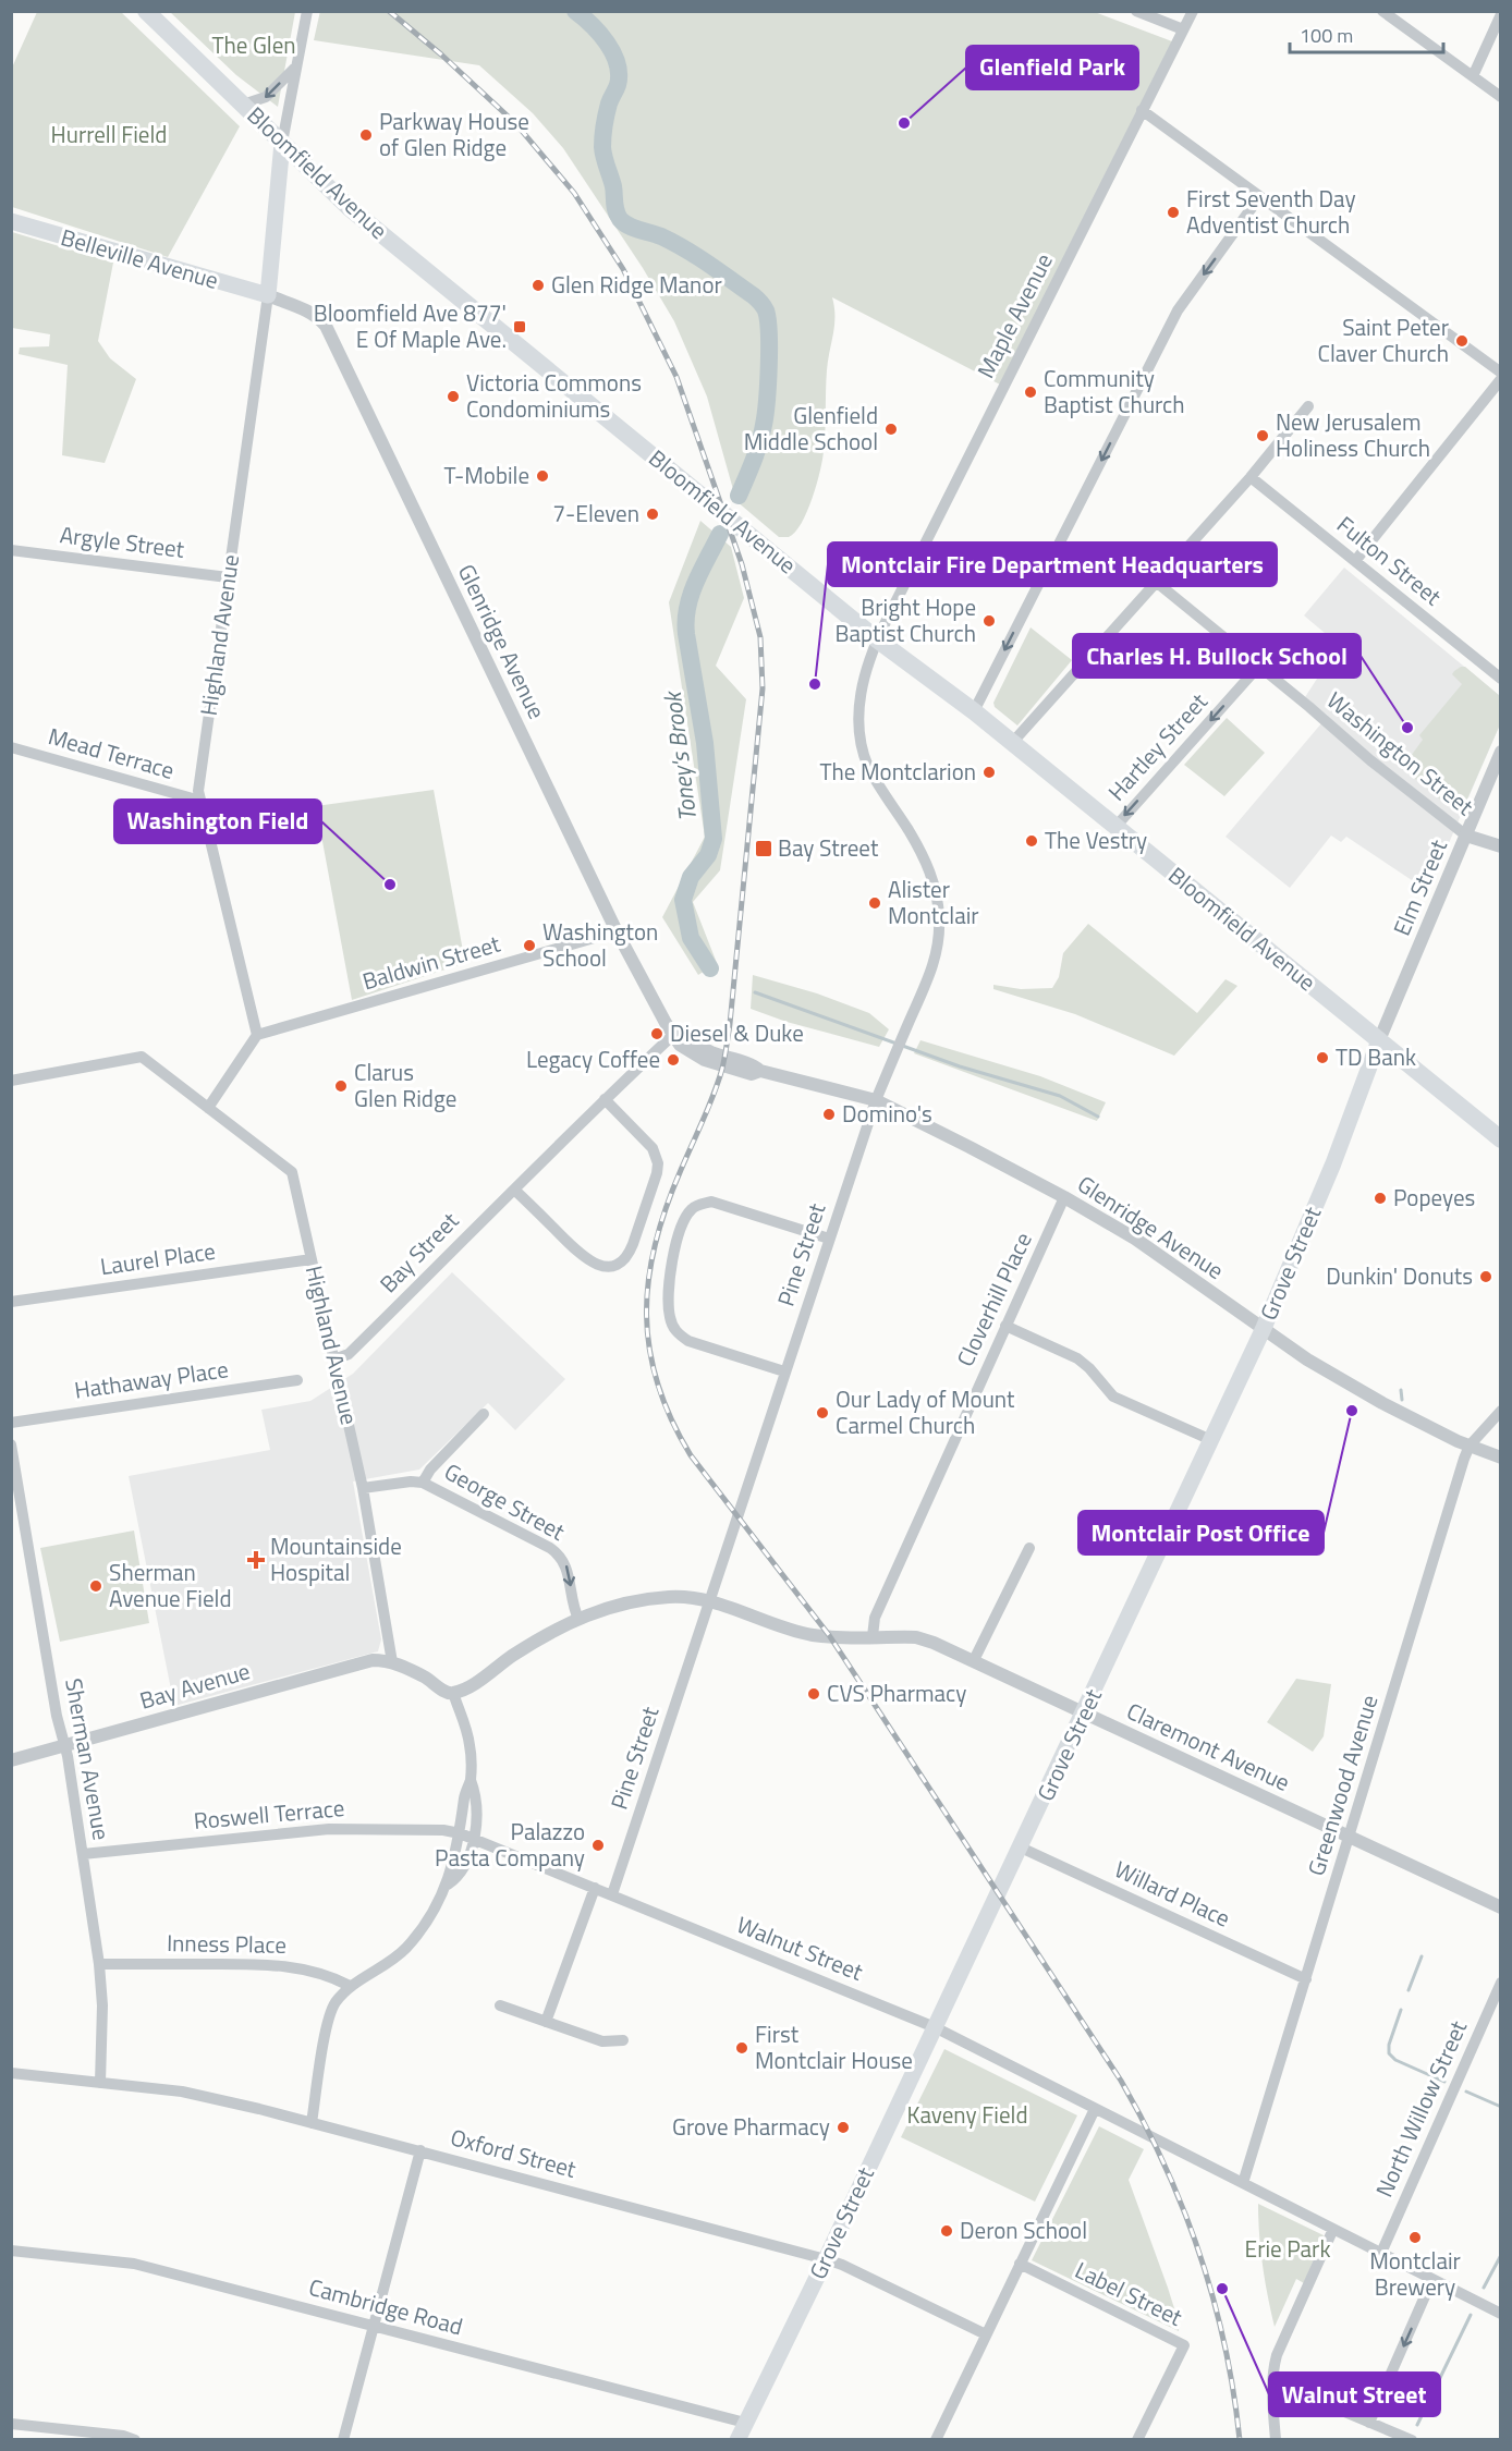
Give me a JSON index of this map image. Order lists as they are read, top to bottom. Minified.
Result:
{"streets":{"main road":["Bloomfield Avenue","Belleville Avenue","Highland Avenue","Grove Street"],"street":["Maple Avenue","Argyle Street","Fulton Street","Glenridge Avenue","Hartley Street","Mead Terrace","Washington Street","Elm Street","Baldwin Street","Bay Street","Pine Street","Laurel Place","Cloverhill Place","Hathaway Place","George Street","Bay Avenue","Claremont Avenue","Sherman Avenue","Greenwood Avenue","Roswell Terrace","Willard Place","Inness Place","Walnut Street","North Willow Street","Oxford Street","Label Street","Cambridge Road"]},"crossings":[["Bloomfield Avenue","Maple Avenue"],["Bloomfield Avenue","Highland Avenue"],["Bloomfield Avenue","Hartley Street"],["Bloomfield Avenue","Elm Street"],["Bloomfield Avenue","Pine Street"],["Bloomfield Avenue","Grove Street"],["Belleville Avenue","Highland Avenue"],["Belleville Avenue","Glenridge Avenue"],["Maple Avenue","Pine Street"],["Argyle Street","Highland Avenue"],["Highland Avenue","Glenridge Avenue"],["Highland Avenue","Mead Terrace"],["Highland Avenue","Baldwin Street"],["Highland Avenue","Bay Street"],["Highland Avenue","Laurel Place"],["Highland Avenue","George Street"],["Highland Avenue","Bay Avenue"],["Glenridge Avenue","Baldwin Street"],["Glenridge Avenue","Bay Street"],["Glenridge Avenue","Pine Street"],["Glenridge Avenue","Grove Street"],["Glenridge Avenue","Cloverhill Place"],["Glenridge Avenue","Greenwood Avenue"],["Hartley Street","Washington Street"],["Washington Street","Elm Street"],["Elm Street","Grove Street"],["Pine Street","Claremont Avenue"],["Pine Street","Walnut Street"],["Grove Street","Claremont Avenue"],["Grove Street","Willard Place"],["Grove Street","Walnut Street"],["Grove Street","Oxford Street"],["Grove Street","Cambridge Road"],["Cloverhill Place","Claremont Avenue"],["George Street","Claremont Avenue"],["Bay Avenue","Sherman Avenue"],["Claremont Avenue","Greenwood Avenue"],["Sherman Avenue","Roswell Terrace"],["Sherman Avenue","Inness Place"],["Sherman Avenue","Oxford Street"],["Greenwood Avenue","Willard Place"],["Greenwood Avenue","Walnut Street"],["Roswell Terrace","Walnut Street"],["Walnut Street","North Willow Street"]],"one_way":["Hartley Street","George Street"],"water":["Toney's Brook"],"parks":["The Glen","Hurrell Field","Kaveny Field","Erie Park"],"places":{"other":["Glenfield Park","Parkway House of Glen Ridge","First Seventh Day Adventist Church","Glen Ridge Manor","Saint Peter Claver Church","Community Baptist Church","Victoria Commons Condominiums","Glenfield Middle School","New Jerusalem Holiness Church","T-Mobile","7-Eleven","Bright Hope Baptist Church","Montclair Fire Department Headquarters","Charles H. Bullock School","The Montclarion","The Vestry","Washington Field","Alister Montclair","Washington School","Diesel & Duke","TD Bank","Legacy Coffee","Clarus Glen Ridge","Domino's","Popeyes","Dunkin' Donuts","Montclair Post Office","Our Lady of Mount Carmel Church","Sherman Avenue Field","CVS Pharmacy","Palazzo Pasta Company","First Montclair House","Grove Pharmacy","Deron School","Montclair Brewery","Walnut Street"],"transit":["Bloomfield Ave 877' E Of Maple Ave.","Bay Street"],"health":["Mountainside Hospital"]},"scale_bar":"100 m"}
